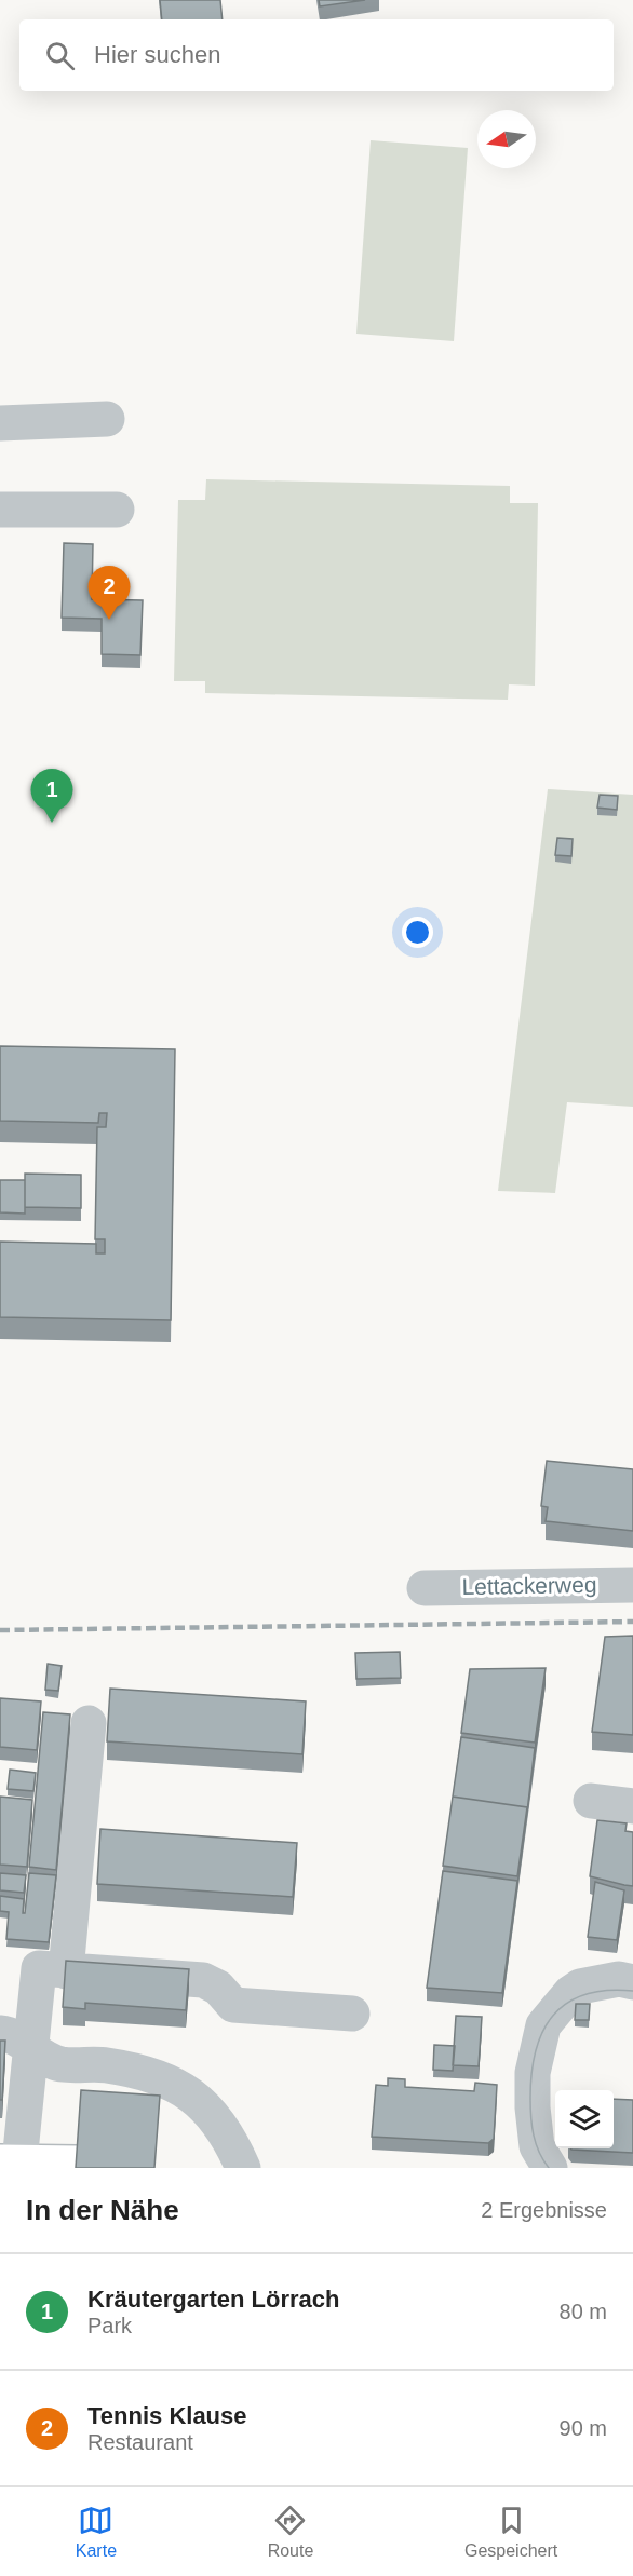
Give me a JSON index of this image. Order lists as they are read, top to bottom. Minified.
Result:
{"streets":{"street":["Lettackerweg"]},"north":"left","page":{"search":"Hier suchen","pins":["2","1"],"heading":["In der Nähe","2 Ergebnisse"],"list":[{"mark":"1","name":"Kräutergarten Lörrach","note":"Park","value":"80 m"},{"mark":"2","name":"Tennis Klause","note":"Restaurant","value":"90 m"}],"nav":["Karte","Route","Gespeichert"]}}
